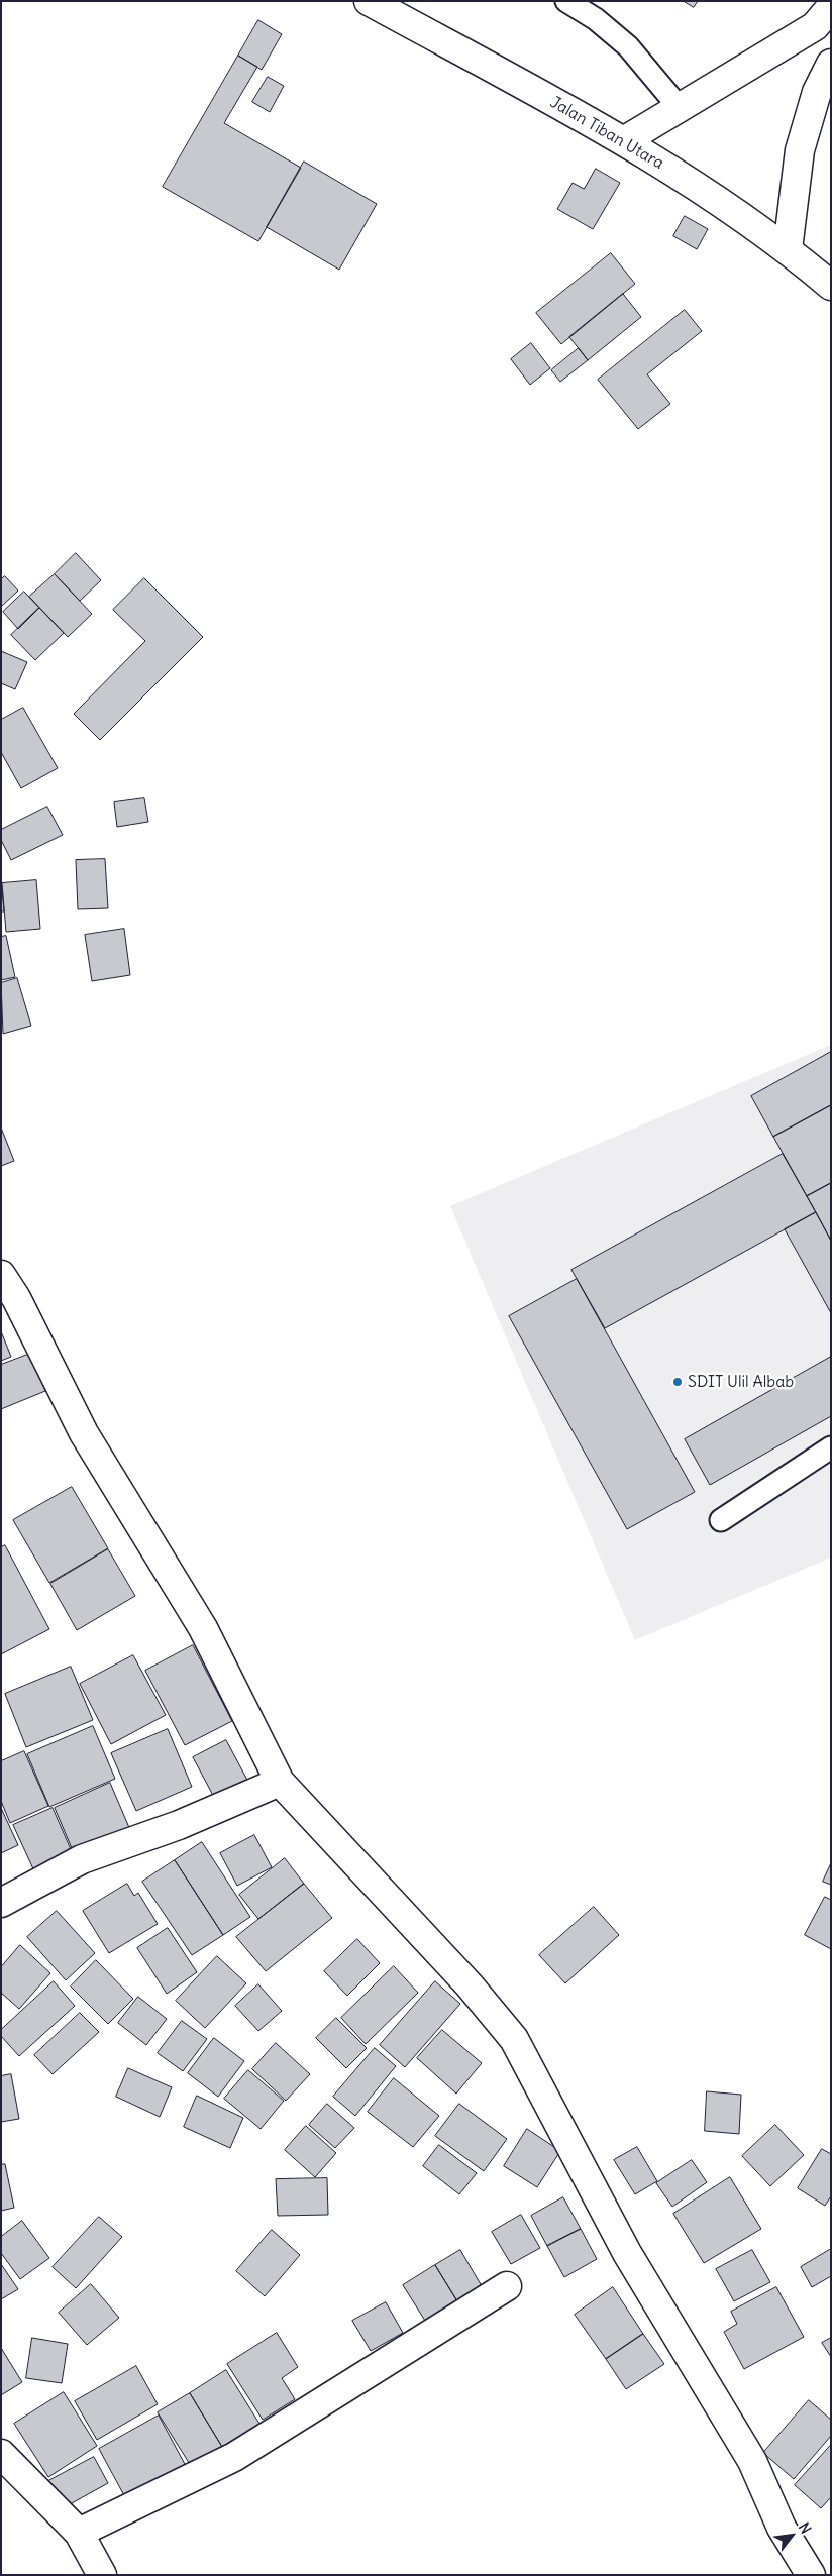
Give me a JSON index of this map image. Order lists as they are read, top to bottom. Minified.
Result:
{"streets":{"street":["Jalan Tiban Utara"]},"places":["SDIT Ulil Albab"],"north":"top right"}
